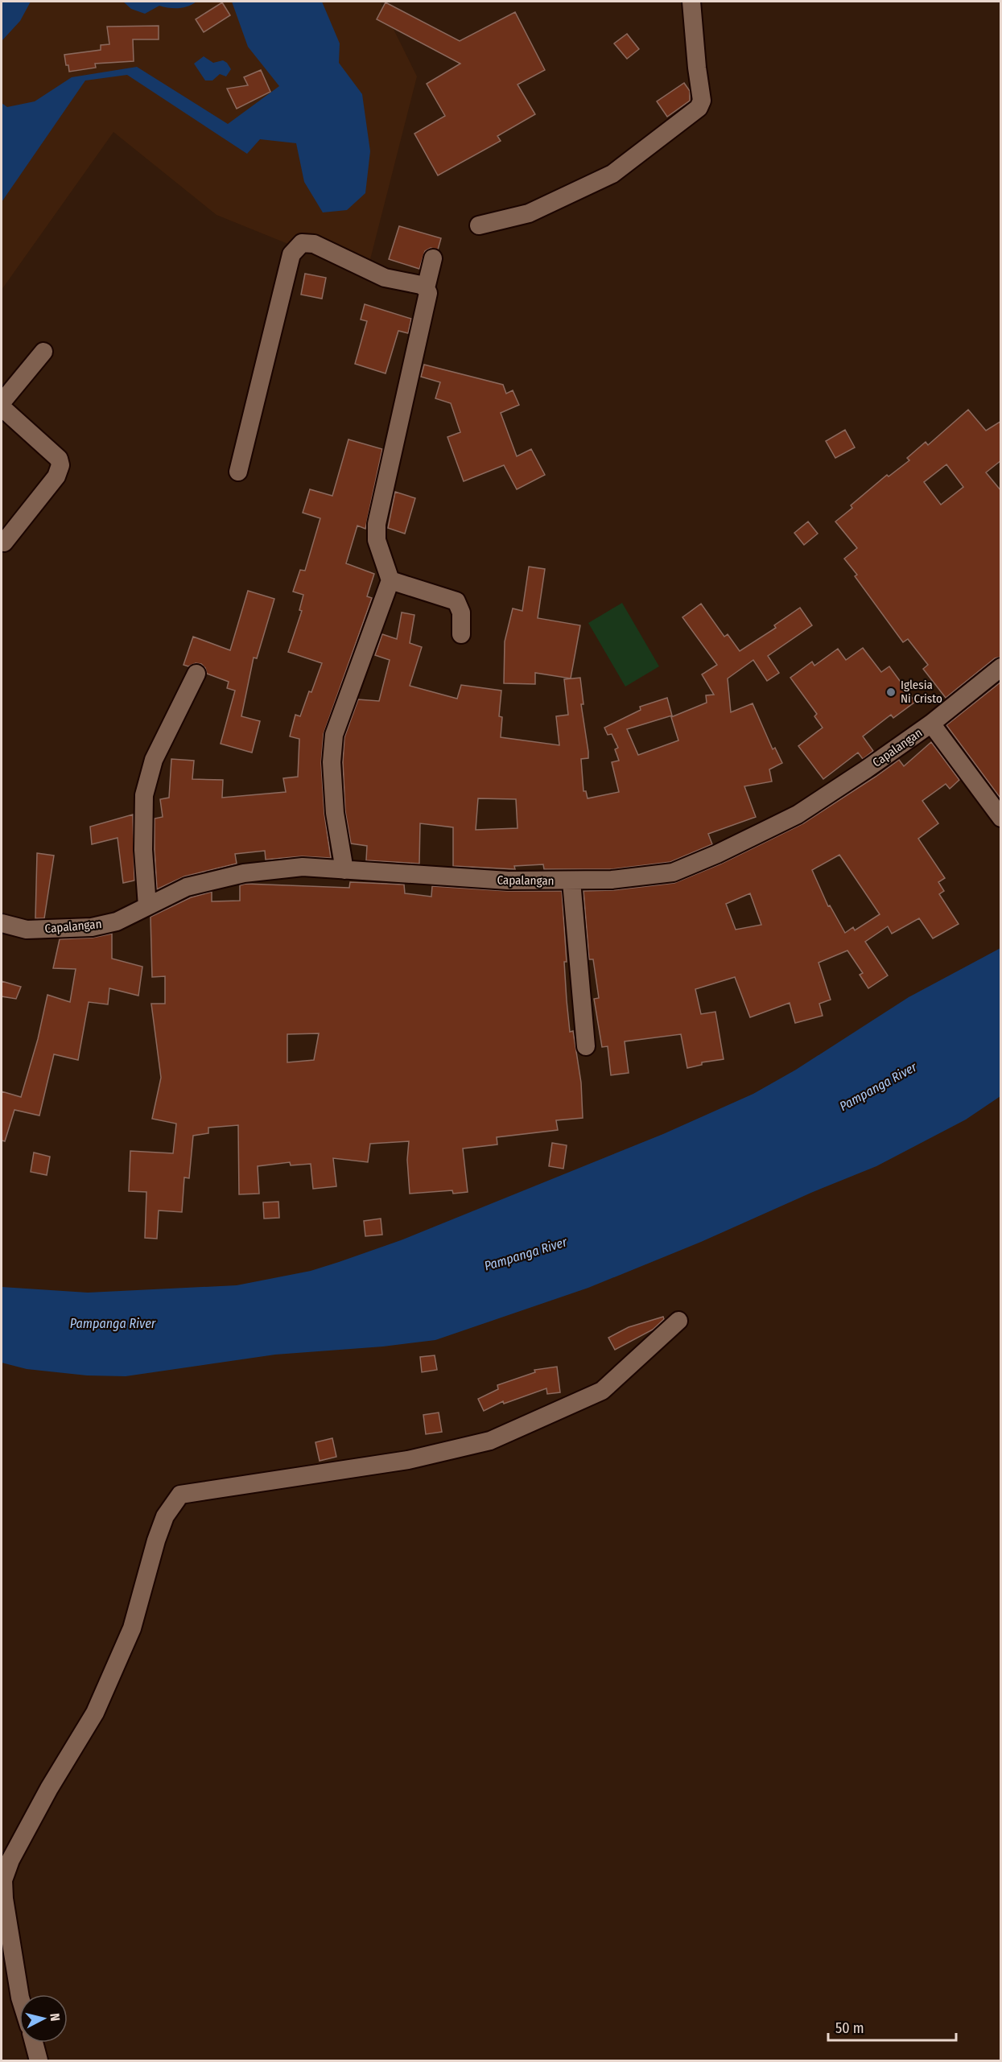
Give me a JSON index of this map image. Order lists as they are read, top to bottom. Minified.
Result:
{"streets":{"street":["Capalangan"]},"water":["Pampanga River"],"places":["Iglesia Ni Cristo"],"scale_bar":"50 m","north":"right"}
